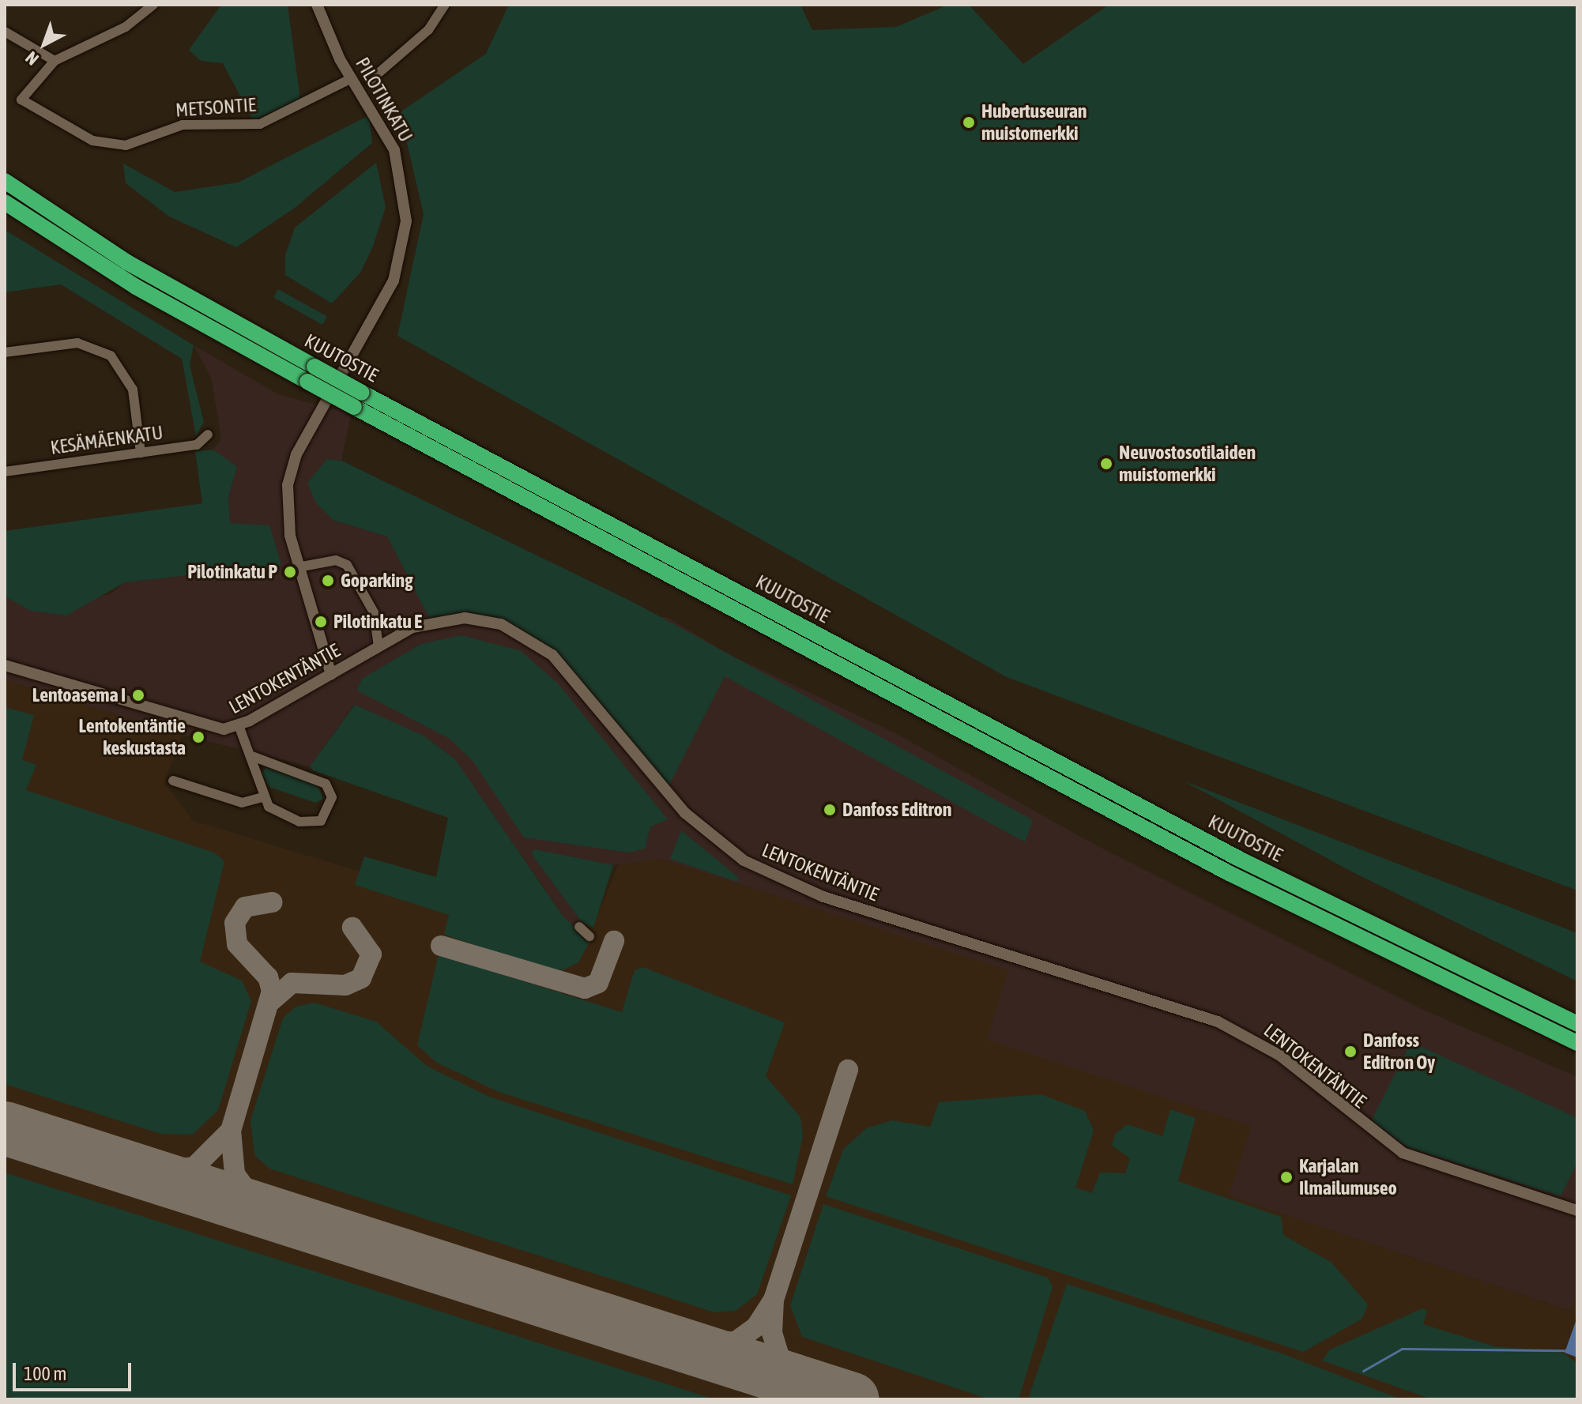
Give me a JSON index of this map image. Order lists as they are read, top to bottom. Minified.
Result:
{"streets":{"highway":["KUUTOSTIE"],"street":["PILOTINKATU","METSONTIE","KESÄMÄENKATU","LENTOKENTÄNTIE"]},"crossings":[["PILOTINKATU","METSONTIE"],["PILOTINKATU","LENTOKENTÄNTIE"]],"places":["Hubertuseuran muistomerkki","Neuvostosotilaiden muistomerkki","Pilotinkatu P","Goparking","Pilotinkatu E","Lentoasema I","Lentokentäntie keskustasta","Danfoss Editron","Danfoss Editron Oy","Karjalan Ilmailumuseo"],"scale_bar":"100 m","north":"bottom left"}
